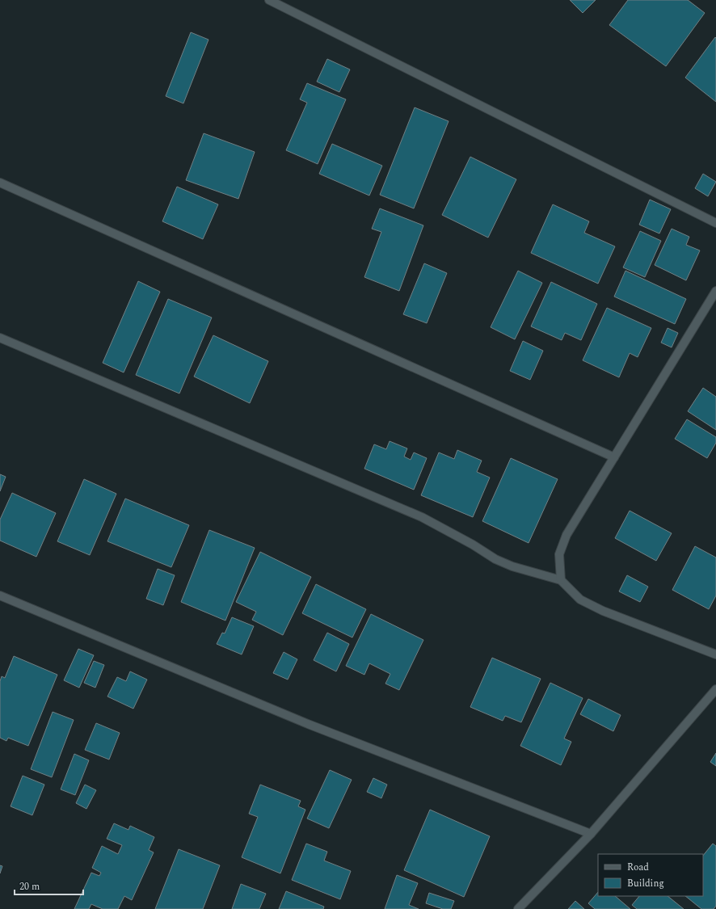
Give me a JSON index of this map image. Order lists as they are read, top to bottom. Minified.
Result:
{"legend":["Road","Building"],"scale_bar":"20 m"}
